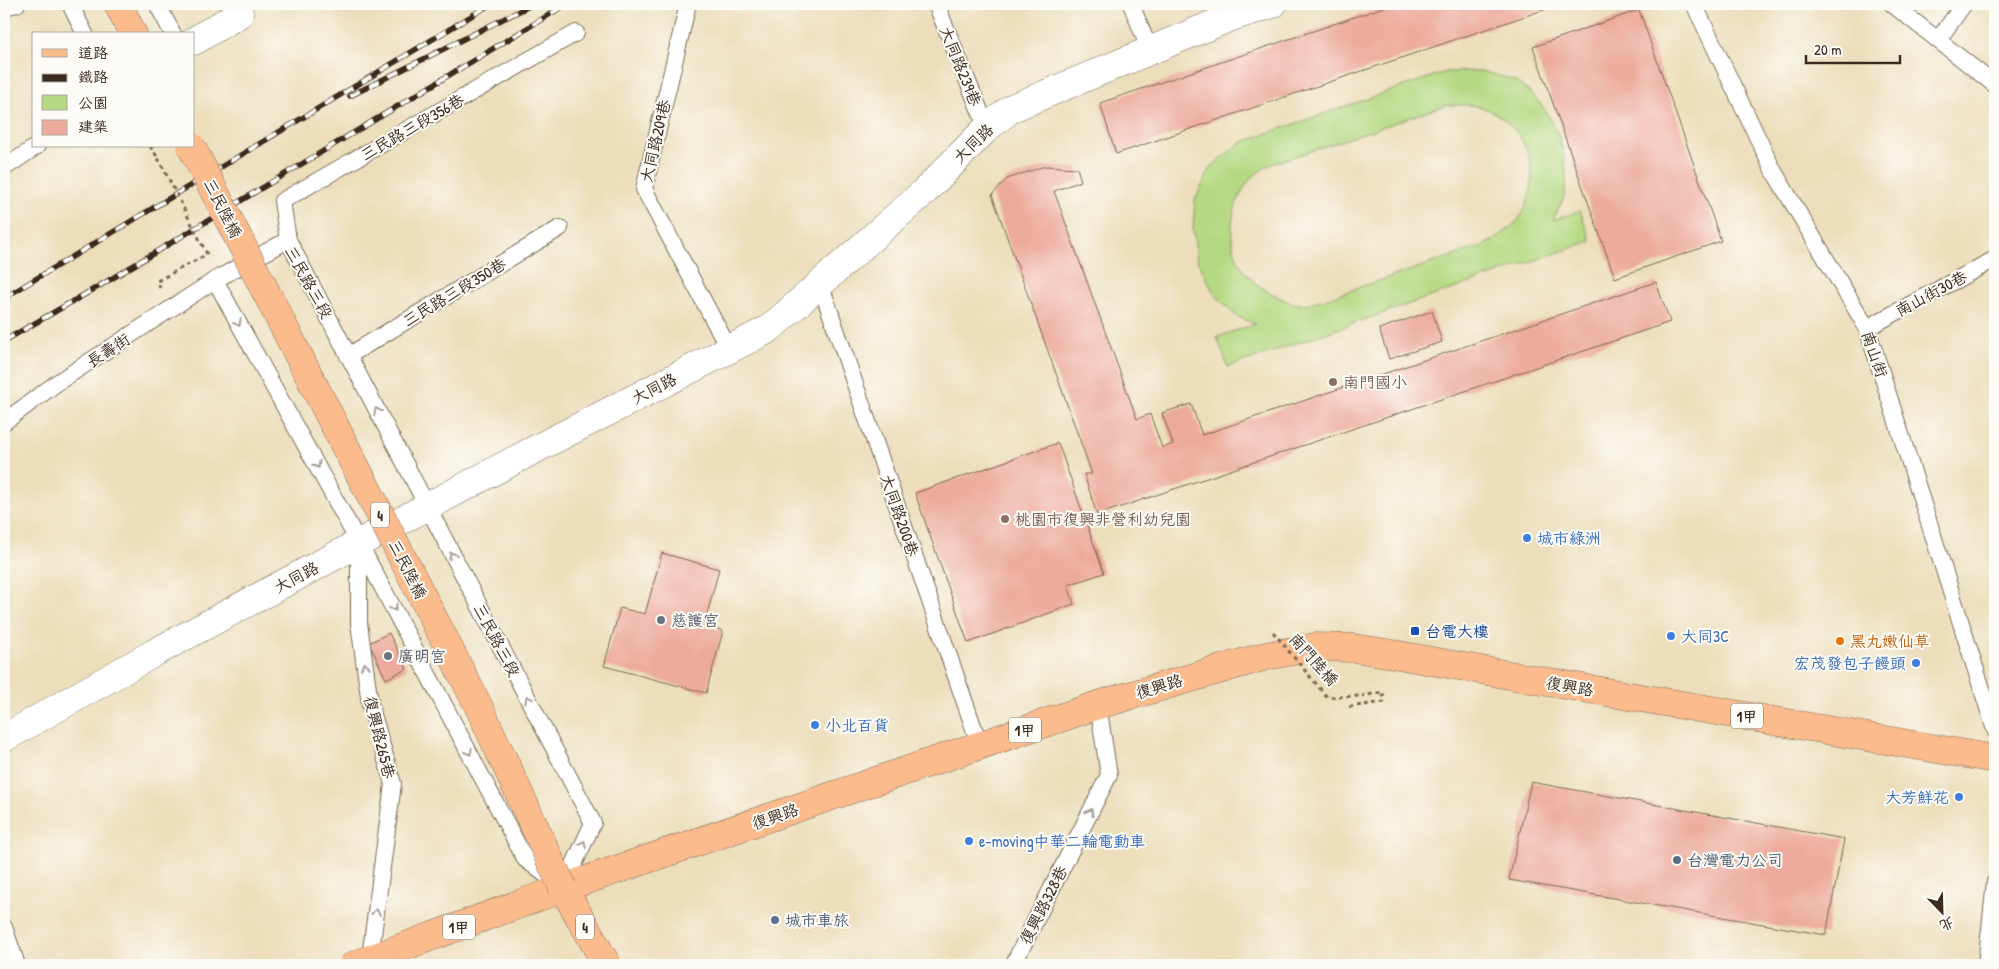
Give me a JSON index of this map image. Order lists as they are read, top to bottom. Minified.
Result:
{"streets":{"main road":["三民陸橋","4","復興路","1甲"],"street":["大同路"],"lane":["大同路239巷","三民路三段356巷","大同路209巷","三民路三段","三民路三段350巷","南山街30巷","長壽街","南山街","大同路200巷","復興路265巷","復興路328巷"],"path":["南門陸橋"]},"crossings":[["大同路239巷","大同路"],["三民路三段356巷","三民路三段"],["大同路209巷","大同路"],["大同路","三民路三段"],["大同路","大同路200巷"],["大同路","復興路265巷"],["三民陸橋","三民路三段"],["三民陸橋","4"],["三民陸橋","復興路"],["三民路三段","三民路三段350巷"],["三民路三段","長壽街"],["三民路三段","4"],["三民路三段","復興路"],["南山街30巷","南山街"],["4","復興路"],["大同路200巷","復興路"],["復興路","復興路265巷"],["復興路","復興路328巷"]],"one_way":["復興路265巷","復興路328巷"],"places":{"other":["南門國小","桃園市復興非營利幼兒園","城市綠洲","慈護宮","大同3C","黑丸嫩仙草","廣明宮","宏茂發包子饅頭","小北百貨","大芳鮮花","e-moving中華二輪電動車","台灣電力公司","城市車旅"],"transit":["台電大樓"]},"legend":["道路","鐵路","公園","建築"],"scale_bar":"20 m","north":"bottom right"}
